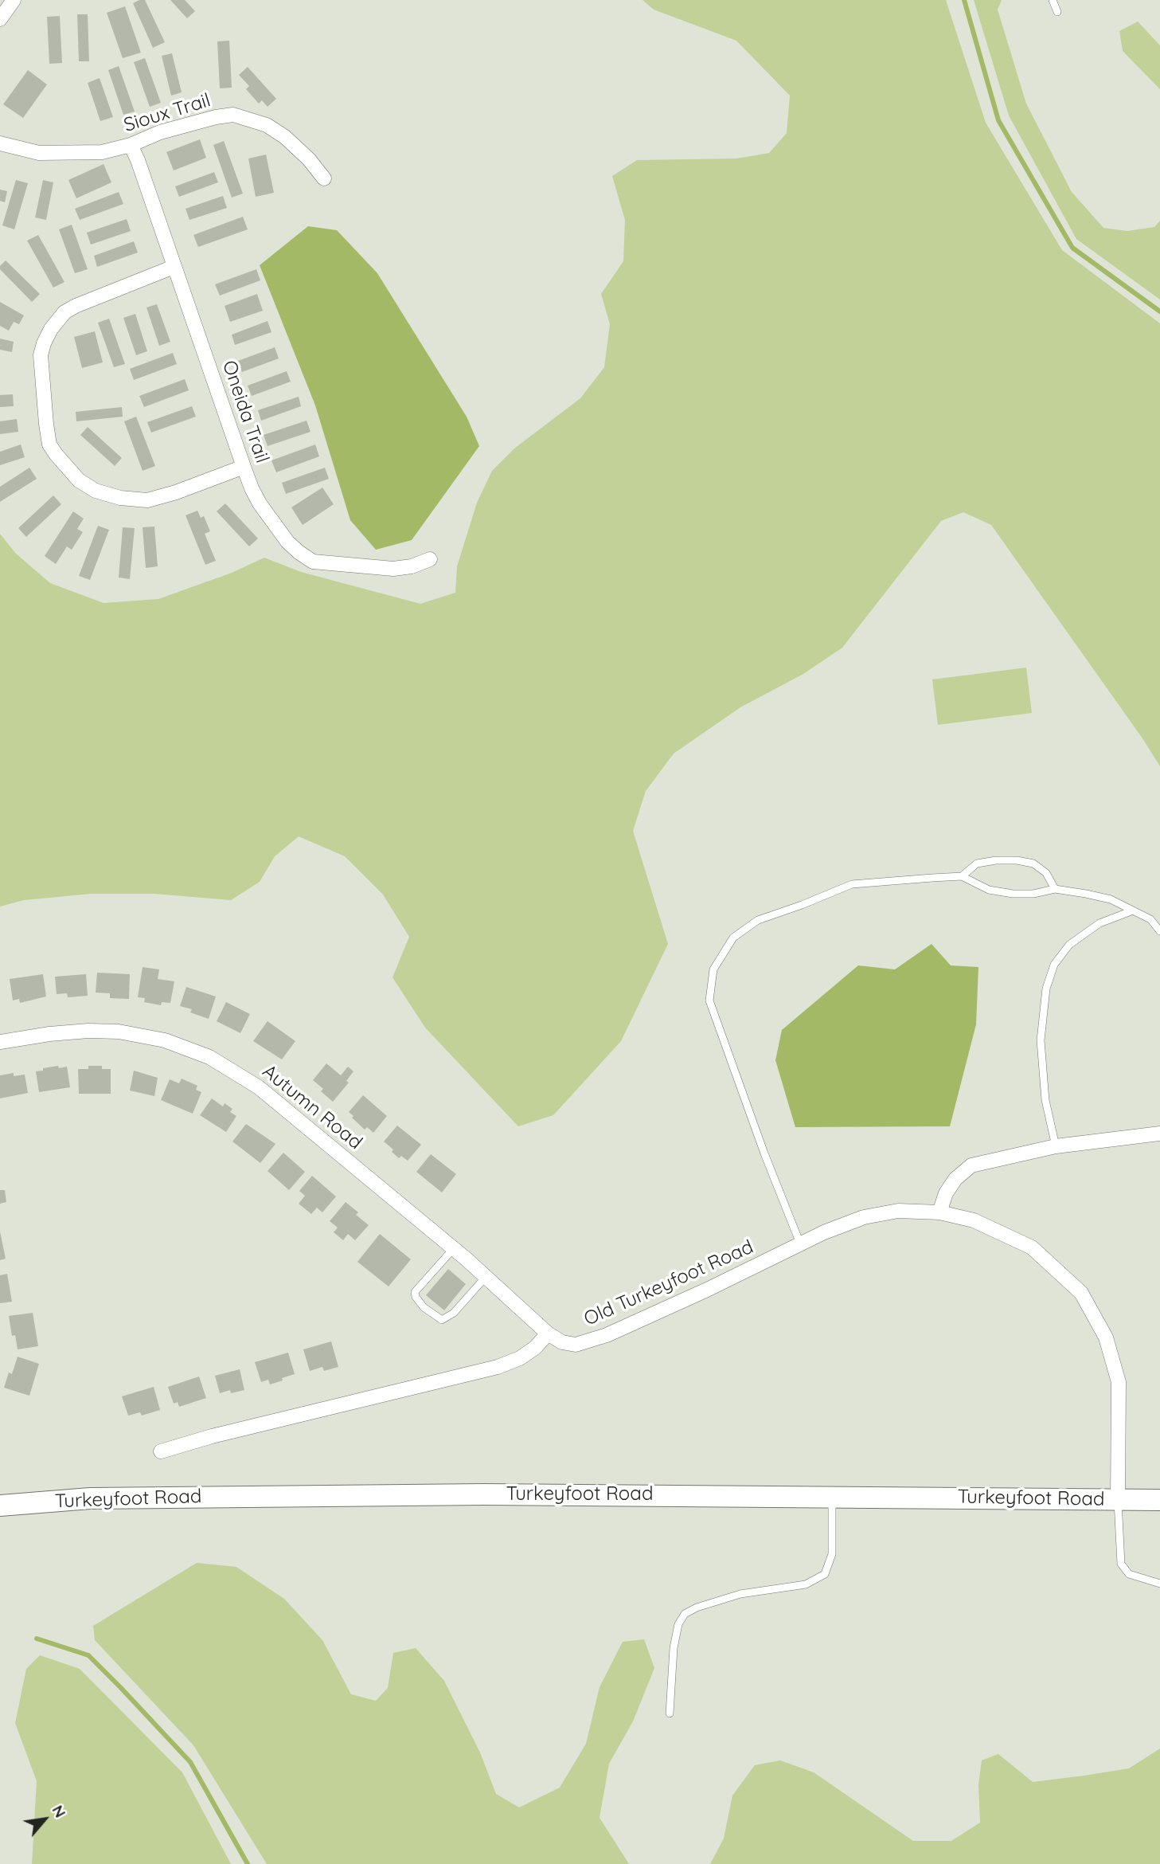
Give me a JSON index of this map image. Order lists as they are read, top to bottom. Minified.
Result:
{"streets":{"main road":["Turkeyfoot Road"],"street":["Sioux Trail","Oneida Trail","Autumn Road","Old Turkeyfoot Road"]},"crossings":[["Sioux Trail","Oneida Trail"],["Autumn Road","Old Turkeyfoot Road"],["Old Turkeyfoot Road","Turkeyfoot Road"]],"north":"top right"}
